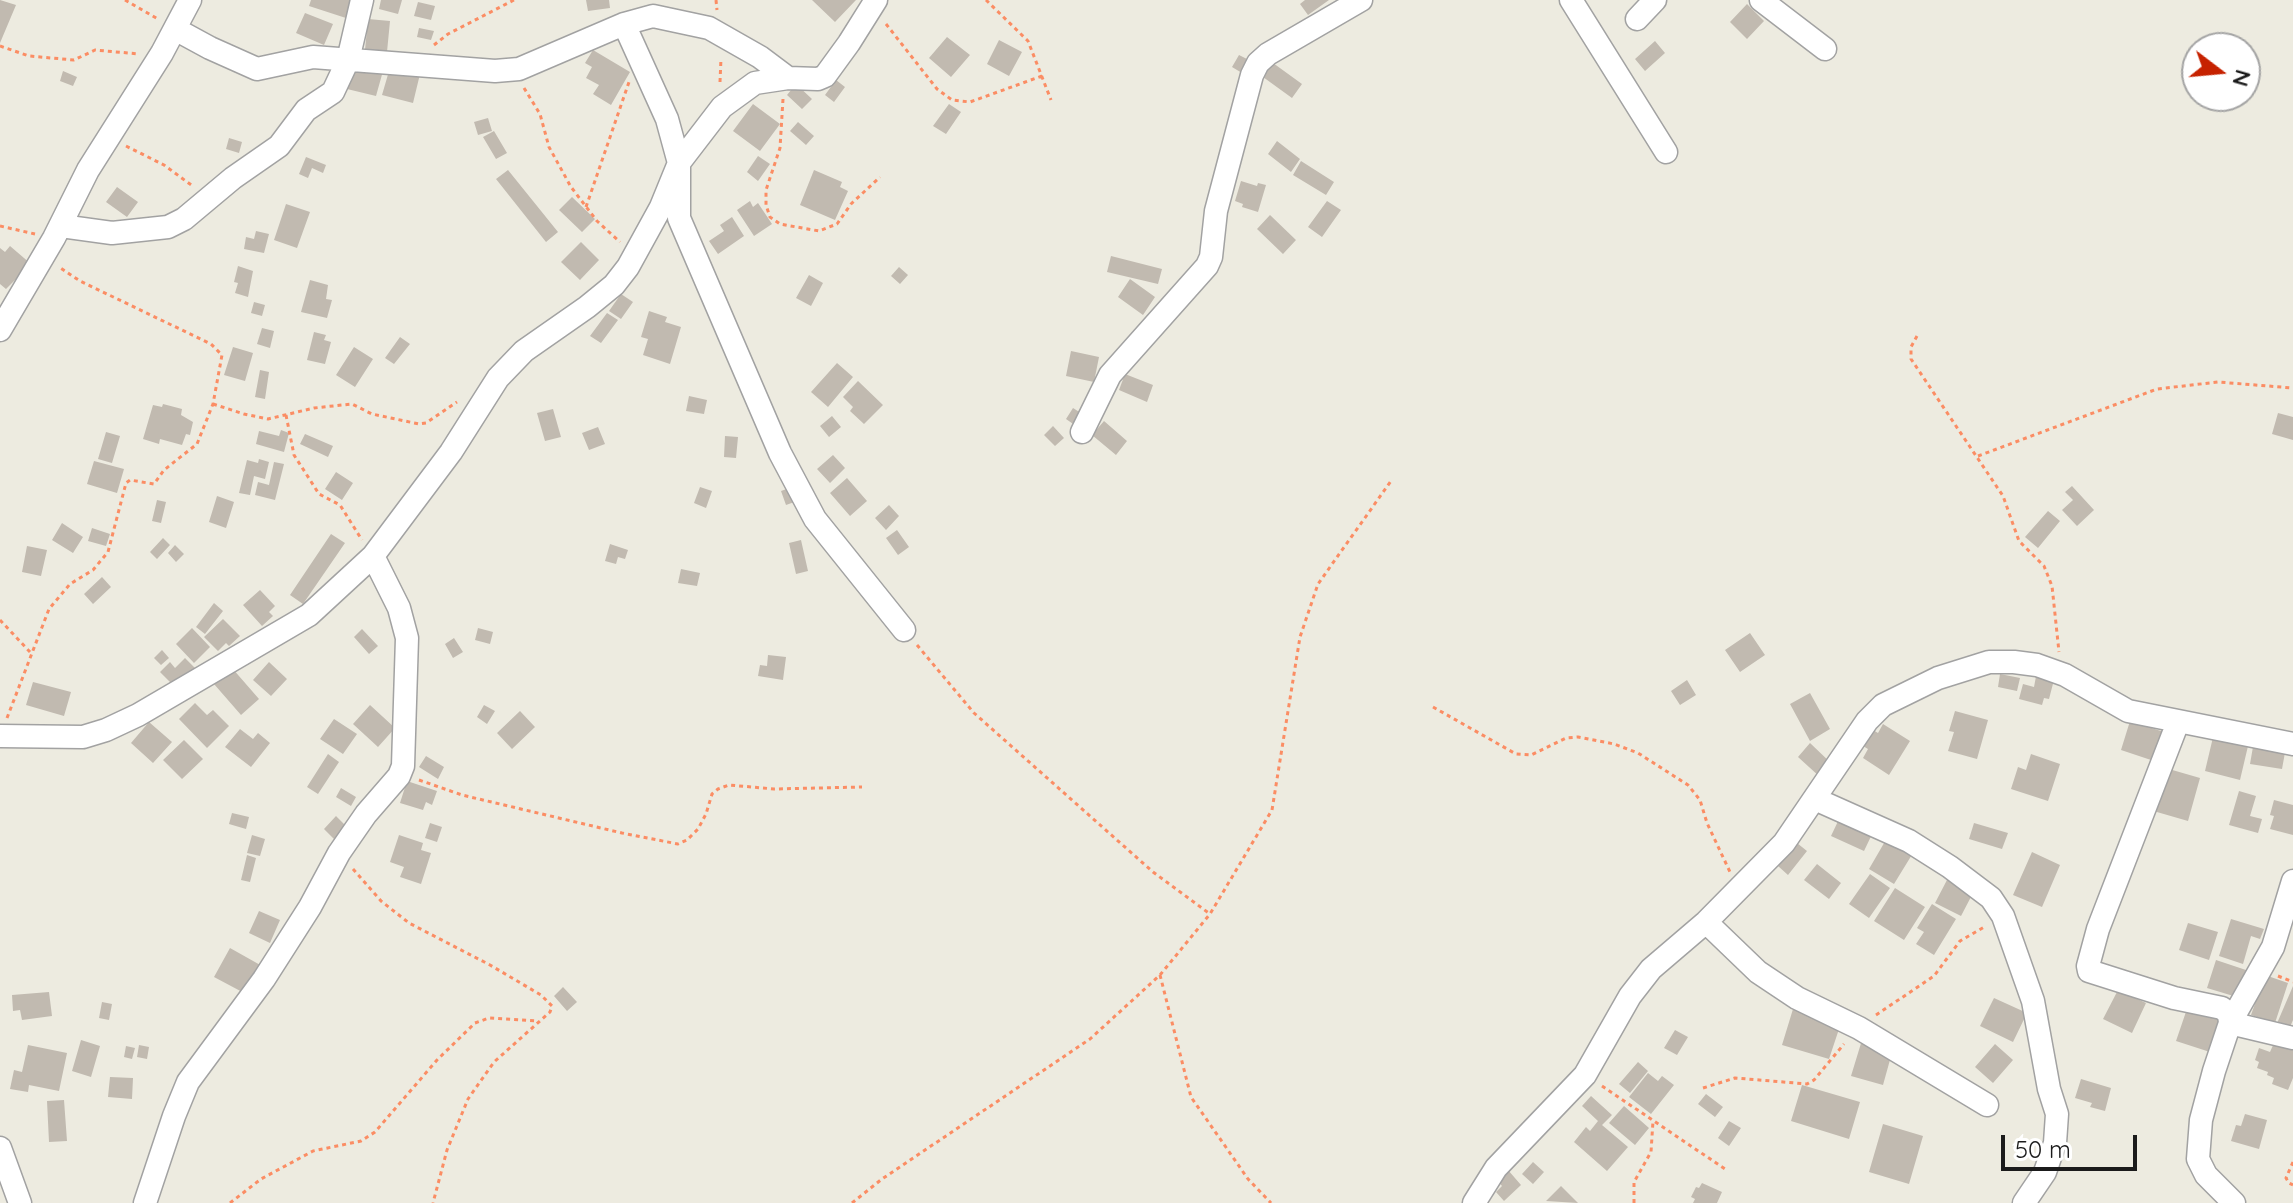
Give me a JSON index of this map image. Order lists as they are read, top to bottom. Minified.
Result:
{"scale_bar":"50 m","north":"right"}
